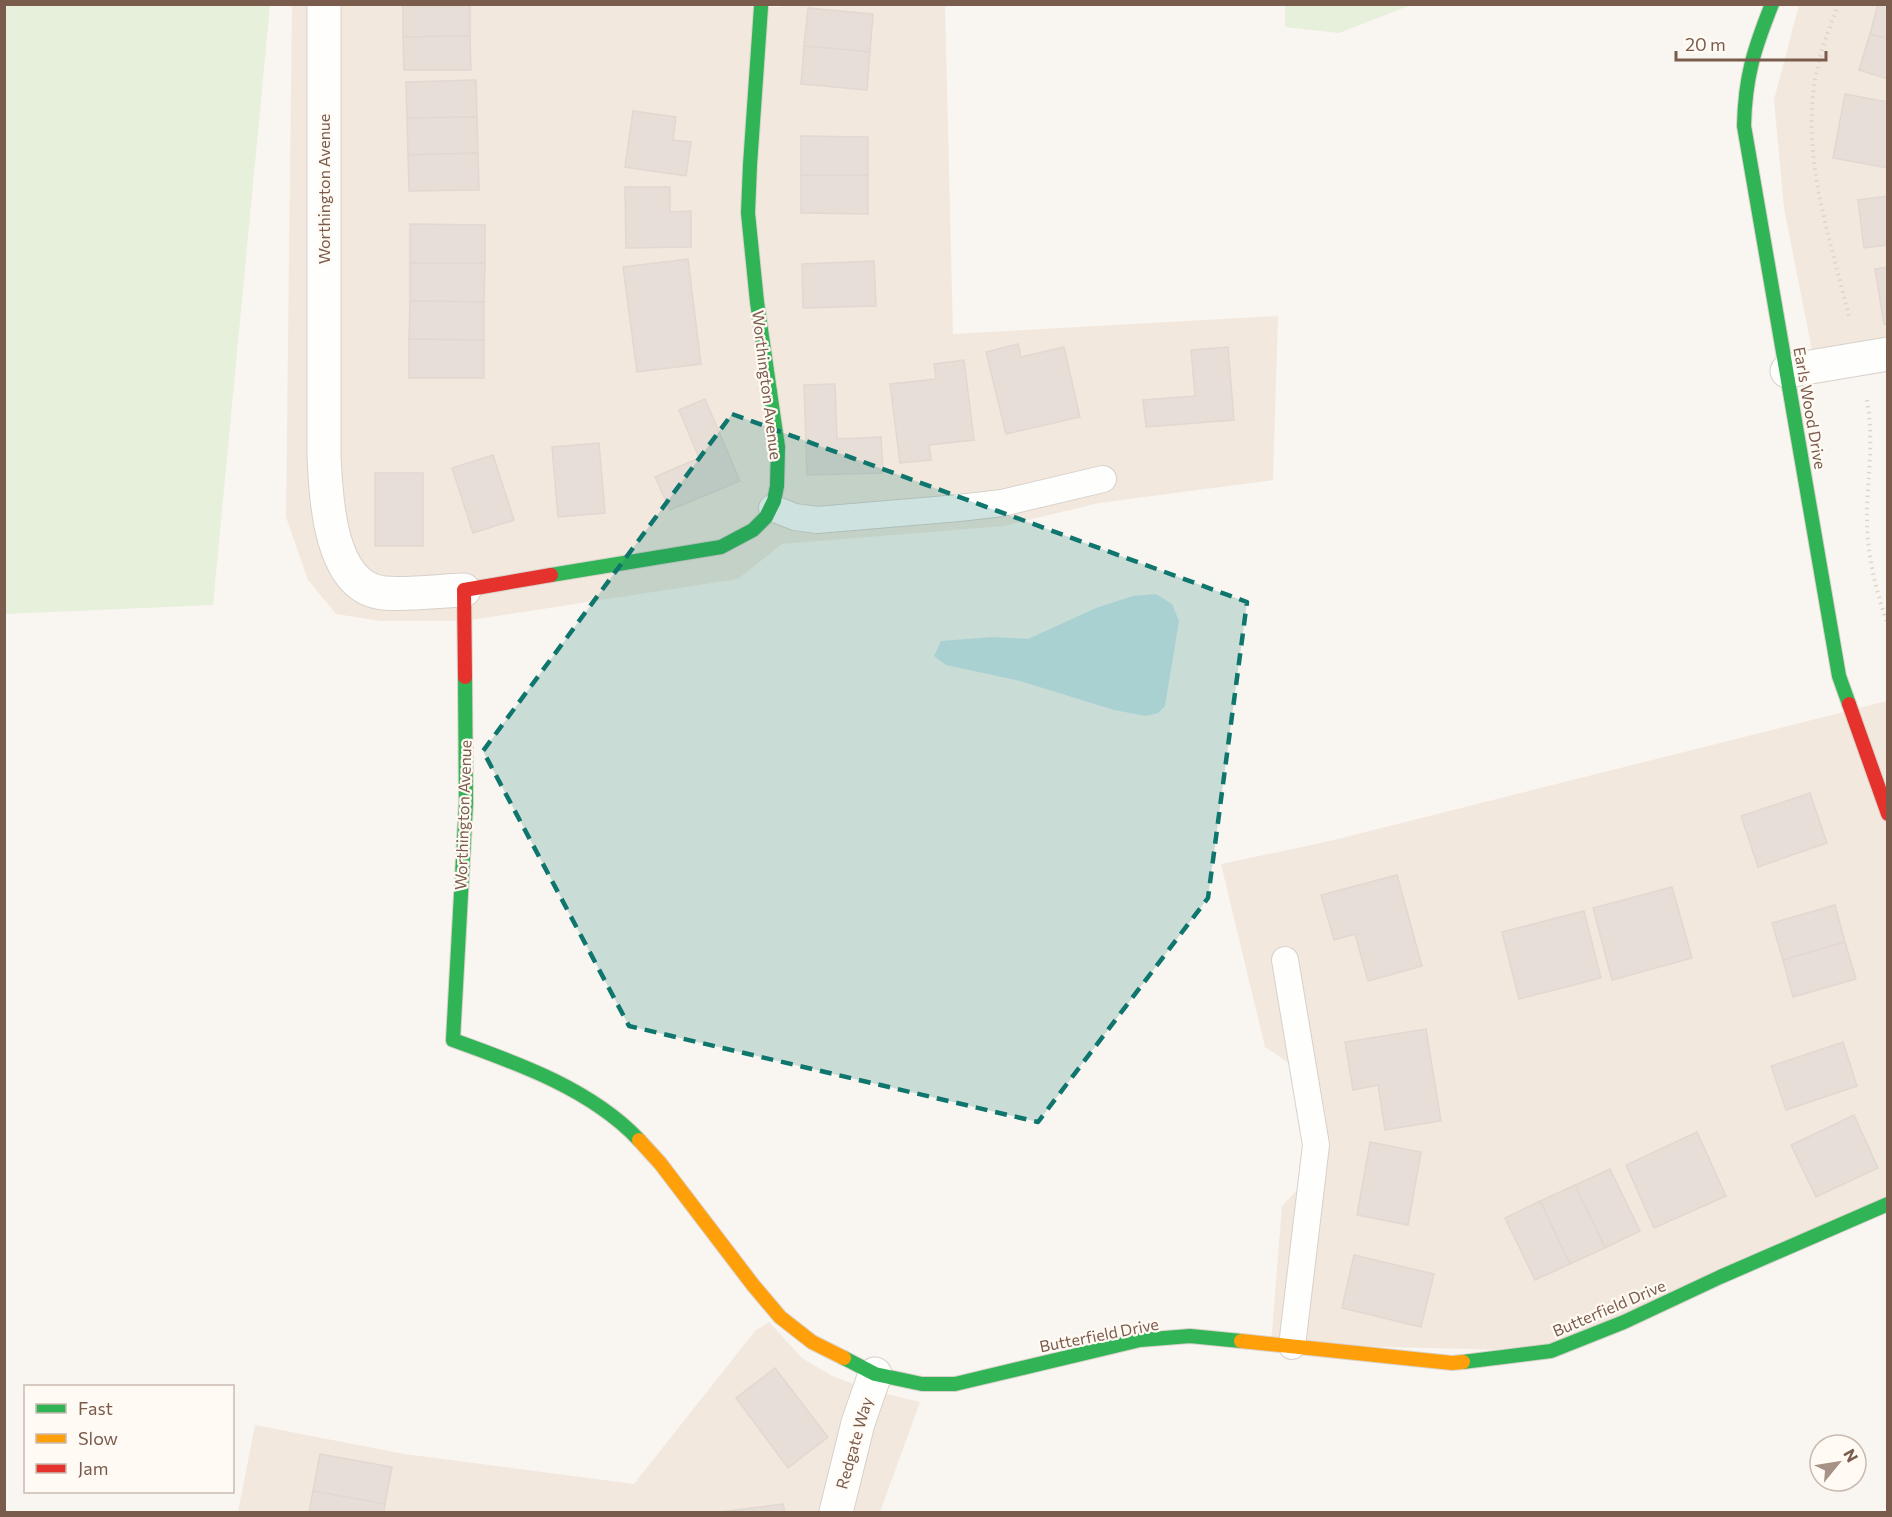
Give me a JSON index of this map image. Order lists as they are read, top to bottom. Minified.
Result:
{"streets":{"street":["Worthington Avenue","Earls Wood Drive","Butterfield Drive","Redgate Way"]},"crossings":[["Worthington Avenue","Butterfield Drive"],["Butterfield Drive","Redgate Way"]],"legend":["Fast","Slow","Jam"],"scale_bar":"20 m","north":"top right"}
